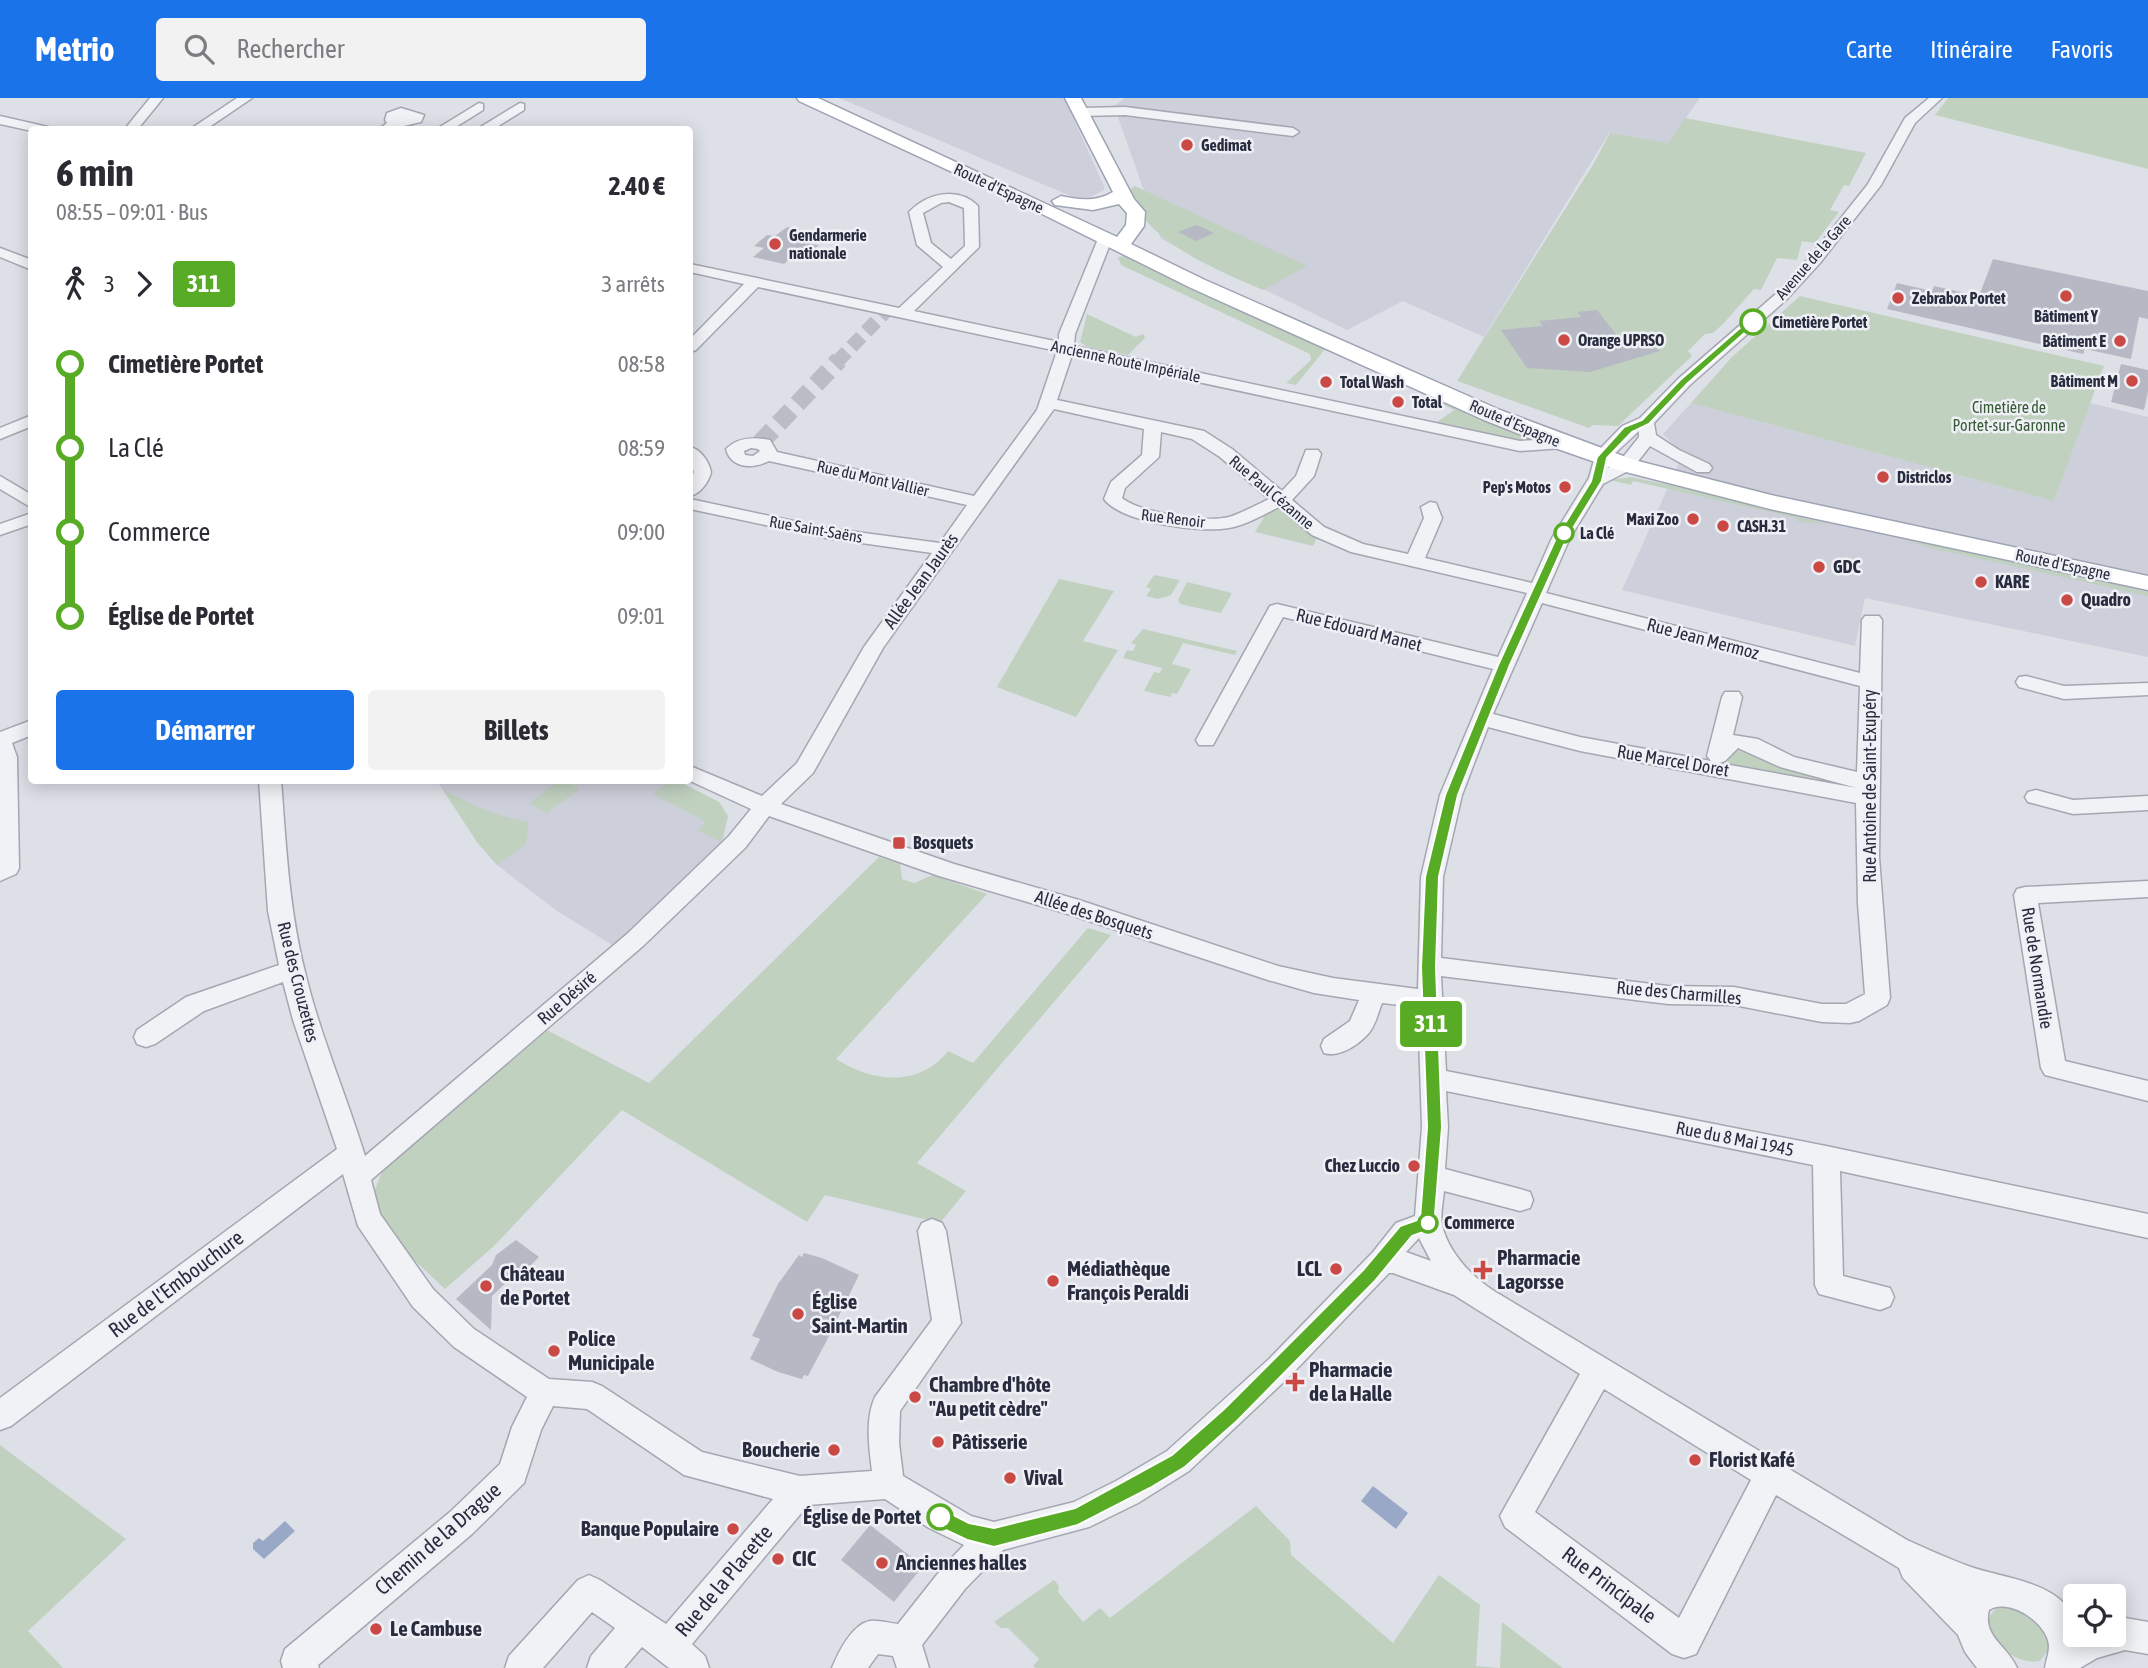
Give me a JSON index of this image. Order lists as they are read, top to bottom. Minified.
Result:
{"streets":{"main road":["Route d'Espagne"],"street":["Avenue de la Gare","Ancienne Route Impériale","Rue du Mont Vallier","Rue Paul Cézanne","Rue Renoir","Rue Saint-Saëns","Allée Jean Jaurès","Rue Edouard Manet","Rue Jean Mermoz","Rue Marcel Doret","Rue Antoine de Saint-Exupéry","Allée des Bosquets","Rue de Normandie","Rue des Crouzettes","Rue des Charmilles","Rue Désiré","Rue du 8 Mai 1945","Rue de l'Embouchure","Chemin de la Drague","Rue de la Placette","Rue Principale"]},"crossings":[["Route d'Espagne","Avenue de la Gare"],["Route d'Espagne","Ancienne Route Impériale"],["Route d'Espagne","Allée Jean Jaurès"],["Ancienne Route Impériale","Allée Jean Jaurès"],["Rue du Mont Vallier","Allée Jean Jaurès"],["Rue Paul Cézanne","Rue Renoir"],["Rue Paul Cézanne","Allée Jean Jaurès"],["Rue Paul Cézanne","Rue Jean Mermoz"],["Rue Saint-Saëns","Allée Jean Jaurès"],["Allée Jean Jaurès","Allée des Bosquets"],["Allée Jean Jaurès","Rue Désiré"],["Rue Jean Mermoz","Rue Antoine de Saint-Exupéry"],["Rue Marcel Doret","Rue Antoine de Saint-Exupéry"],["Rue Antoine de Saint-Exupéry","Rue des Charmilles"],["Allée des Bosquets","Rue Désiré"],["Rue des Crouzettes","Rue Désiré"],["Rue des Crouzettes","Rue de l'Embouchure"],["Rue des Crouzettes","Chemin de la Drague"],["Rue Désiré","Rue de l'Embouchure"]],"parks":["Cimetière de Portet-sur-Garonne"],"places":{"other":["Gedimat","Gendarmerie nationale","Bâtiment Y","Zebrabox Portet","Cimetière Portet","Orange UPRSO","Bâtiment E","Bâtiment M","Total Wash","Total","Districlos","Pep's Motos","Maxi Zoo","CASH.31","La Clé","GDC","KARE","Quadro","Chez Luccio","Commerce","LCL","Médiathèque François Peraldi","Château de Portet","Église Saint-Martin","Police Municipale","Chambre d'hôte \"Au petit cèdre\"","Pâtisserie","Boucherie","Florist Kafé","Vival","Église de Portet","Banque Populaire","CIC","Anciennes halles","Le Cambuse"],"transit":["Bosquets"],"health":["Pharmacie Lagorsse","Pharmacie de la Halle"]},"lines":["bus line 311"],"page":{"header":"Metrio","search":"Rechercher","nav":["Carte","Itinéraire","Favoris"],"on_map":"311","heading":["6 min","08:55 – 09:01 · Bus","2.40 €"],"legs":["3","311","3 arrêts"],"list":[{"name":"Cimetière Portet","value":"08:58"},{"name":"La Clé","value":"08:59"},{"name":"Commerce","value":"09:00"},{"name":"Église de Portet","value":"09:01"}],"buttons":["Démarrer","Billets"]}}
